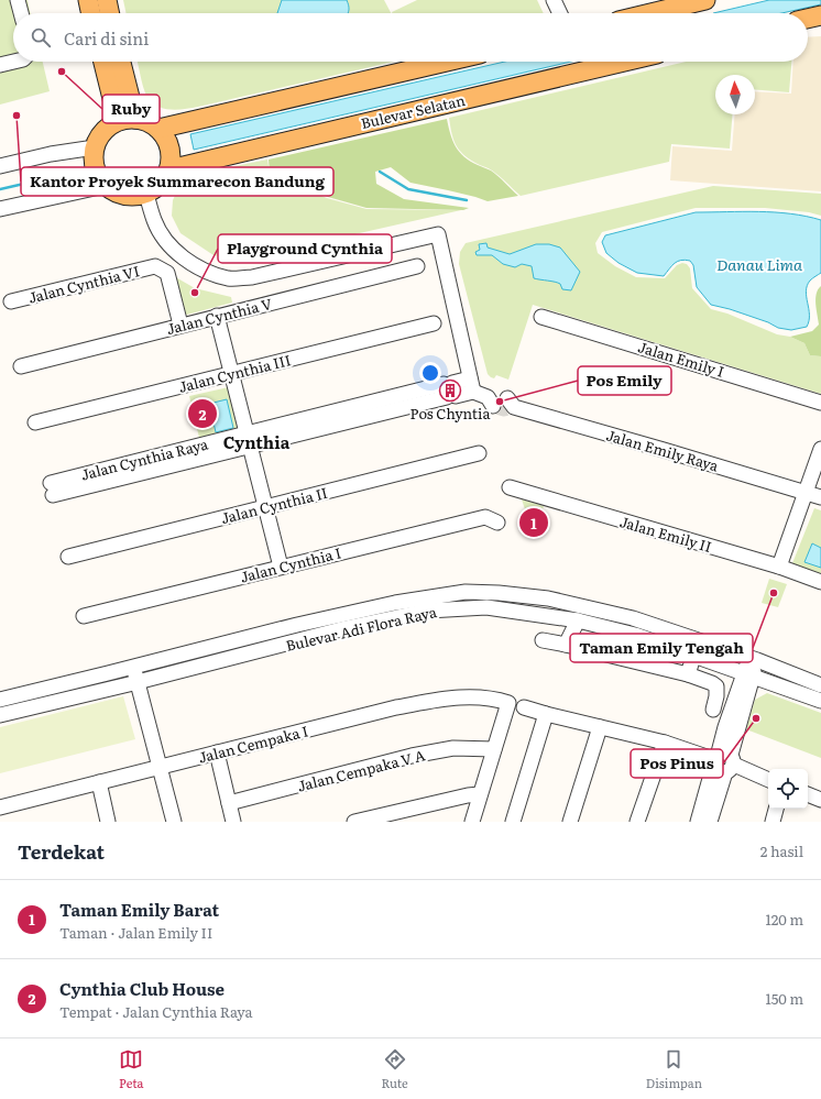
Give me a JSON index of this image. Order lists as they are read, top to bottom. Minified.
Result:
{"streets":{"main road":["Bulevar Selatan"],"street":["Jalan Cynthia VI","Jalan Cynthia V","Jalan Emily I","Jalan Cynthia III","Jalan Emily Raya","Jalan Cynthia Raya","Jalan Cynthia II","Jalan Emily II","Jalan Cynthia I","Bulevar Adi Flora Raya","Jalan Cempaka I","Jalan Cempaka V A"]},"crossings":[["Jalan Cynthia VI","Jalan Cynthia V"],["Jalan Emily Raya","Jalan Cynthia Raya"],["Jalan Cempaka I","Jalan Cempaka V A"]],"districts":["Cynthia"],"water":["Danau Lima"],"places":{"other":["Ruby","Kantor Proyek Summarecon Bandung","Playground Cynthia","Pos Emily","Taman Emily Tengah","Pos Pinus"],"building":["Pos Chyntia"]},"north":"top","page":{"search":"Cari di sini","pins":["2","1"],"heading":["Terdekat","2 hasil"],"list":[{"mark":"1","name":"Taman Emily Barat","note":"Taman · Jalan Emily II","value":"120 m"},{"mark":"2","name":"Cynthia Club House","note":"Tempat · Jalan Cynthia Raya","value":"150 m"}],"nav":["Peta","Rute","Disimpan"]}}
